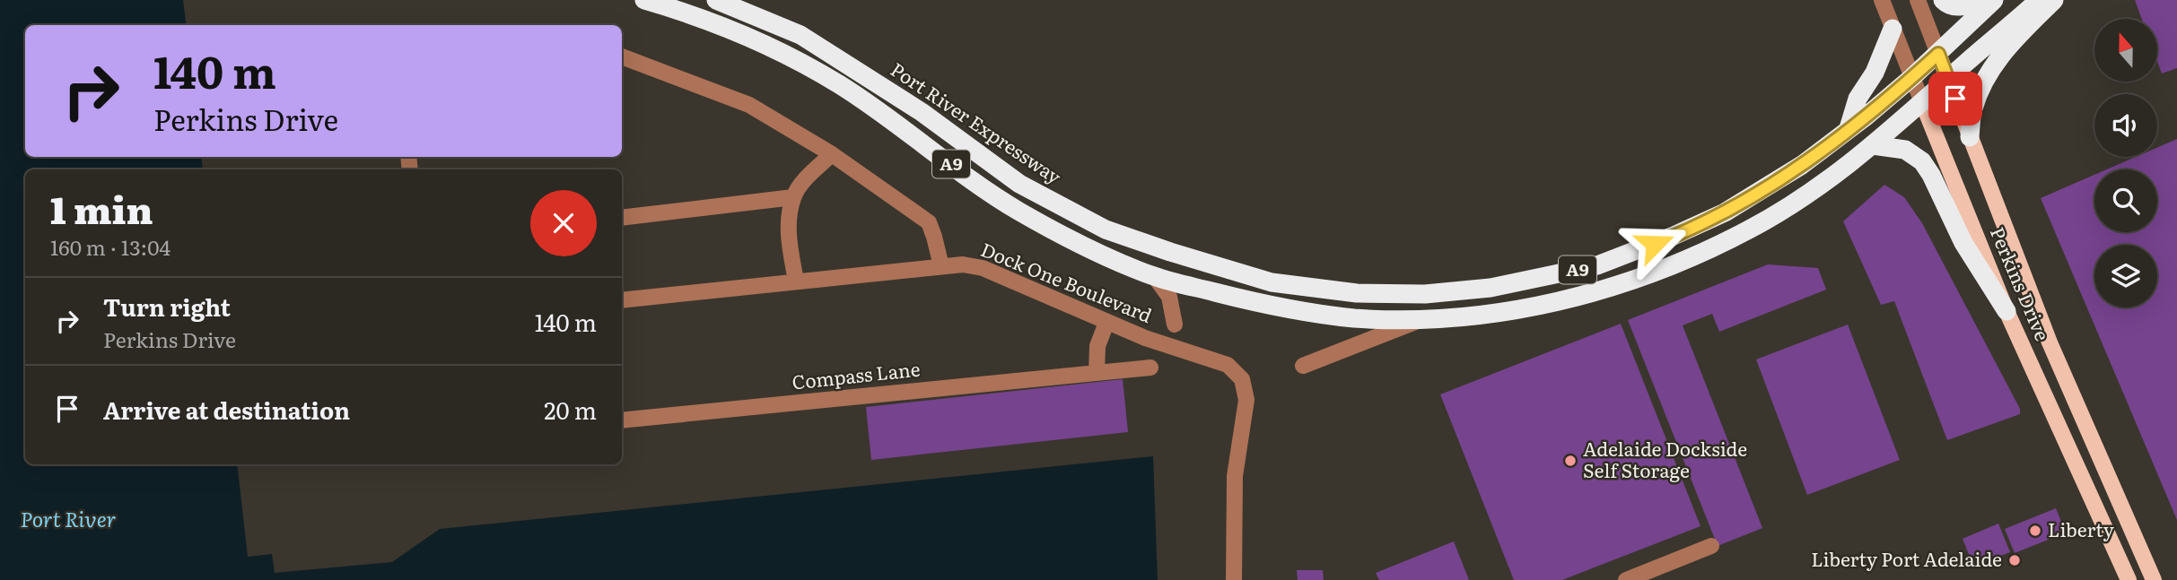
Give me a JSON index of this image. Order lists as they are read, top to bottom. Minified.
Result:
{"streets":{"highway":["Port River Expressway","A9"],"main road":["Perkins Drive"],"street":["Dock One Boulevard","Compass Lane"]},"crossings":[["Port River Expressway","Perkins Drive"],["A9","Perkins Drive"]],"water":["Port River"],"places":["Adelaide Dockside Self Storage","Liberty","Liberty Port Adelaide"],"north":"top","page":{"turn":["140 m","Perkins Drive"],"heading":["1 min","160 m · 13:04"],"list":[{"name":"Turn right","note":"Perkins Drive","value":"140 m"},{"name":"Arrive at destination","value":"20 m"}]}}
